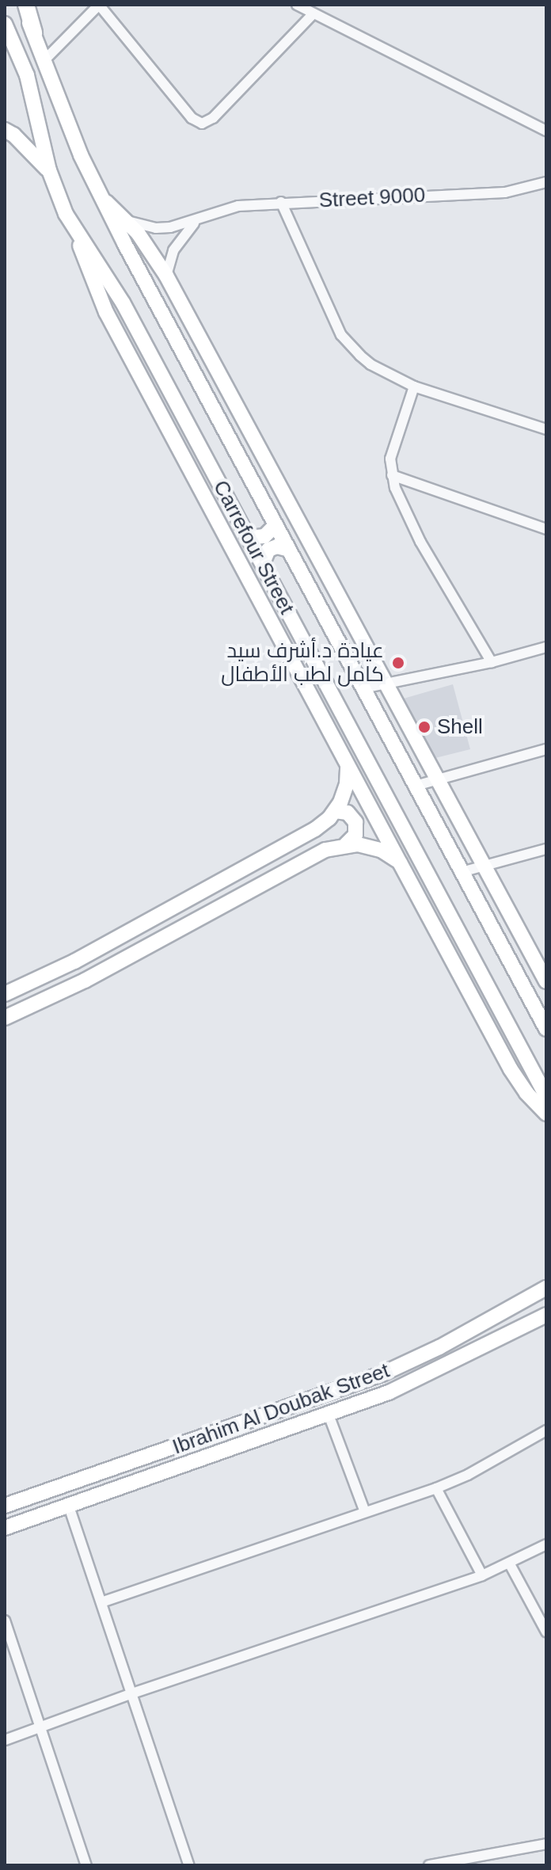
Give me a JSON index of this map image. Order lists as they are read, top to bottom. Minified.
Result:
{"streets":{"street":["Street 9000","Carrefour Street","Ibrahim Al Doubak Street"]},"places":["عيادة د.أشرف سيد كامل لطب الأطفال","Shell"]}
